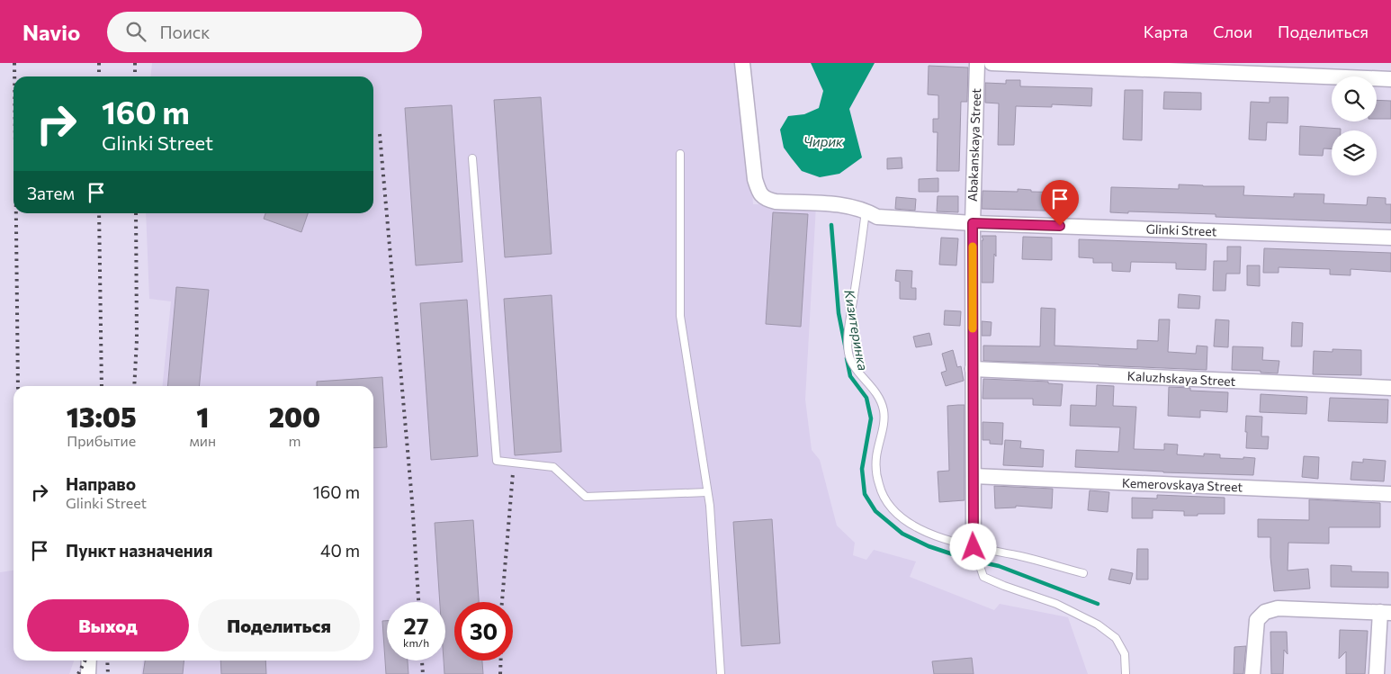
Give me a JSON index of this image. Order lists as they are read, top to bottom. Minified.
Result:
{"streets":{"street":["Abakanskaya Street","Glinki Street","Kaluzhskaya Street","Kemerovskaya Street"]},"crossings":[["Abakanskaya Street","Glinki Street"],["Abakanskaya Street","Kaluzhskaya Street"],["Abakanskaya Street","Kemerovskaya Street"]],"water":["Чирик","Кизитеринка"],"page":{"header":"Navio","search":"Поиск","nav":["Карта","Слои","Поделиться"],"turn":["160 m","Glinki Street"],"then":"Затем","eta":["13:05","Прибытие","1","мин","200","m"],"list":[{"name":"Направо","note":"Glinki Street","value":"160 m"},{"name":"Пункт назначения","value":"40 m"}],"buttons":["Выход","Поделиться"],"speed":"27 km/h","limit":"30"}}
